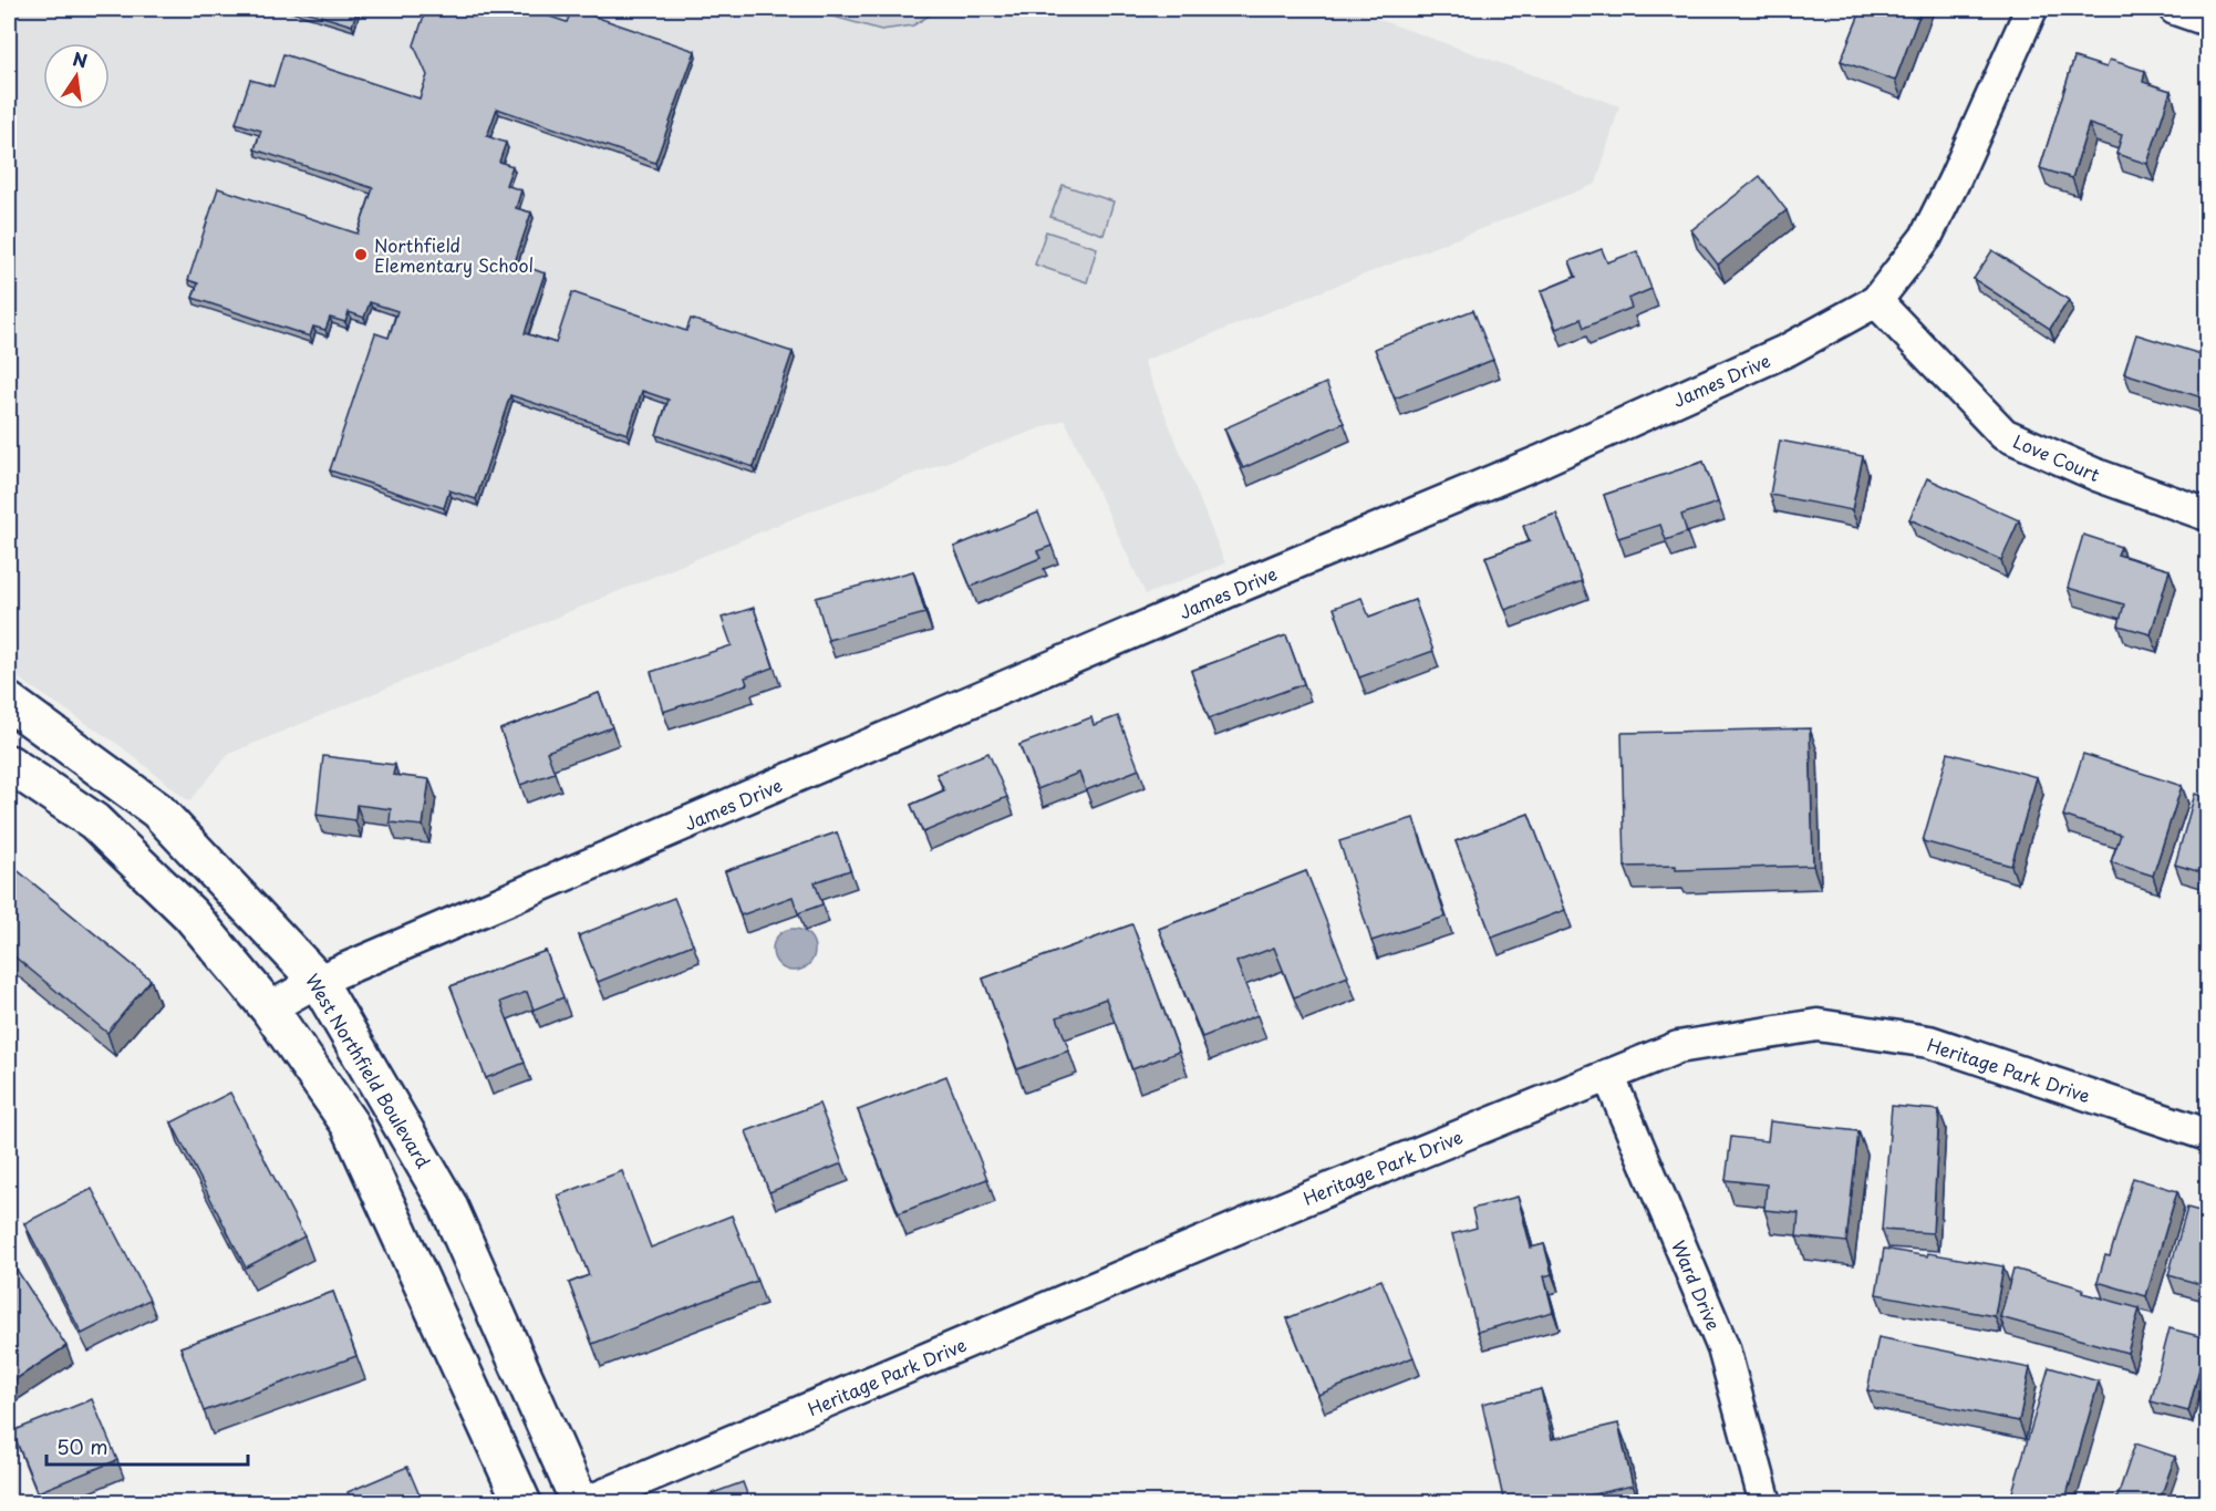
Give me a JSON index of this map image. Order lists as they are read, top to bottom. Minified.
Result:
{"streets":{"main road":["West Northfield Boulevard"],"street":["James Drive","Love Court","Heritage Park Drive","Ward Drive"]},"crossings":[["James Drive","Love Court"],["James Drive","West Northfield Boulevard"],["Heritage Park Drive","West Northfield Boulevard"],["Heritage Park Drive","Ward Drive"]],"places":["Northfield Elementary School"],"scale_bar":"50 m","north":"top"}
